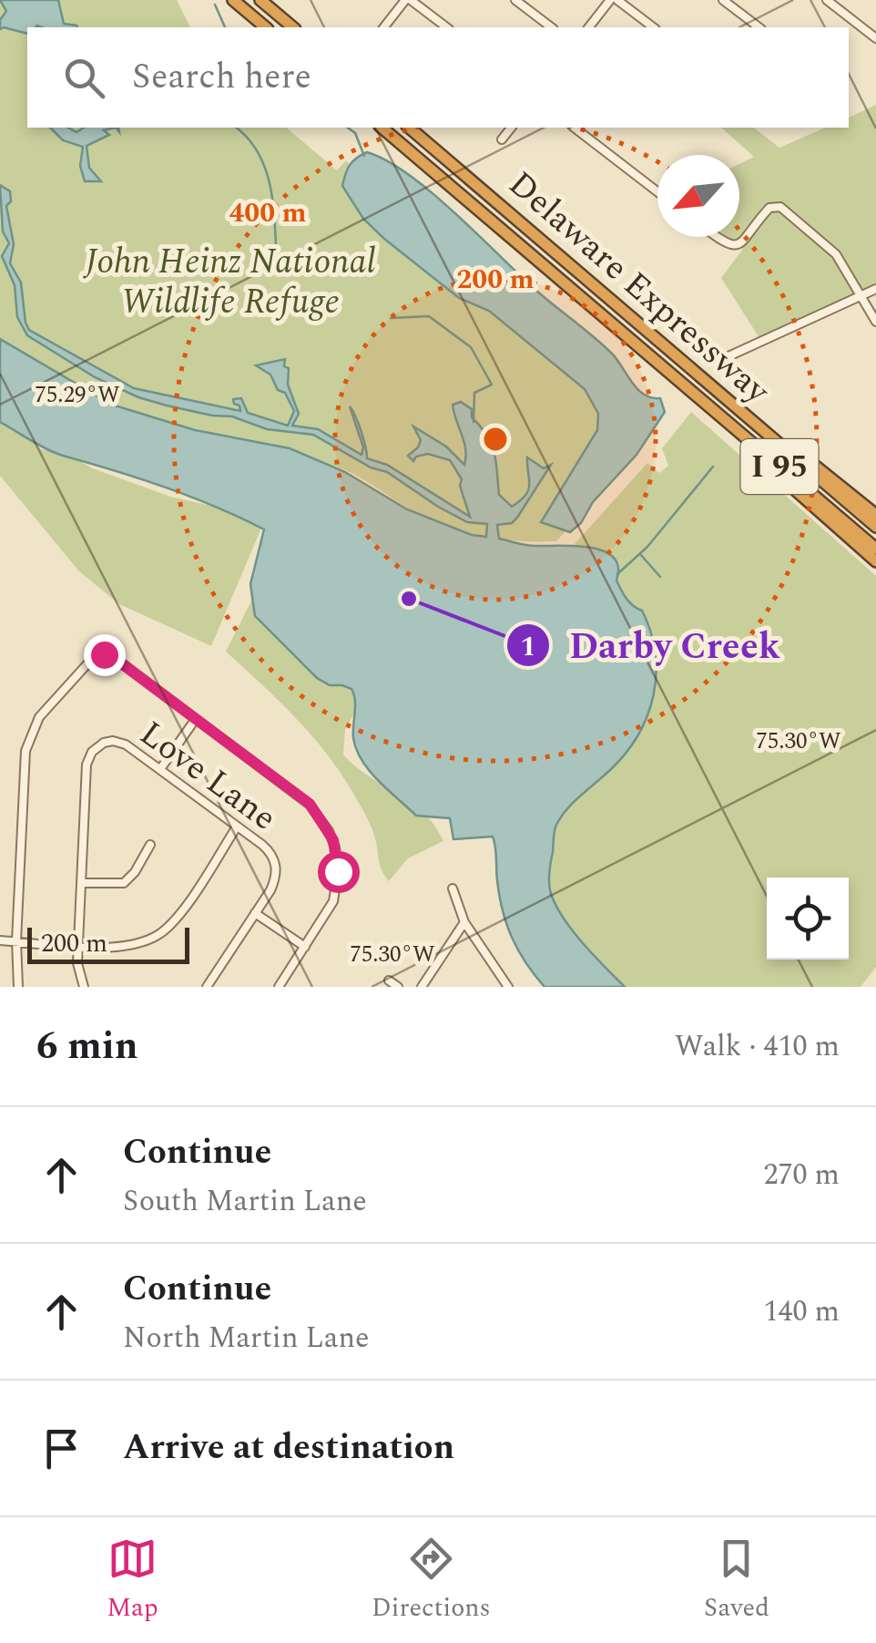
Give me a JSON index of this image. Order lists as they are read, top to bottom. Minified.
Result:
{"streets":{"highway":["Delaware Expressway","I 95"],"street":["Love Lane"]},"parks":["John Heinz National Wildlife Refuge"],"places":["Darby Creek"],"scale_bar":"200 m","north":"bottom left","page":{"search":"Search here","scale":"200 m","heading":["6 min","Walk · 410 m"],"list":[["Continue","South Martin Lane","270 m"],["Continue","North Martin Lane","140 m"],"Arrive at destination"],"nav":["Map","Directions","Saved"]},"coordinates":["75.29°W","75.30°W"],"rings":["400 m","200 m"]}
